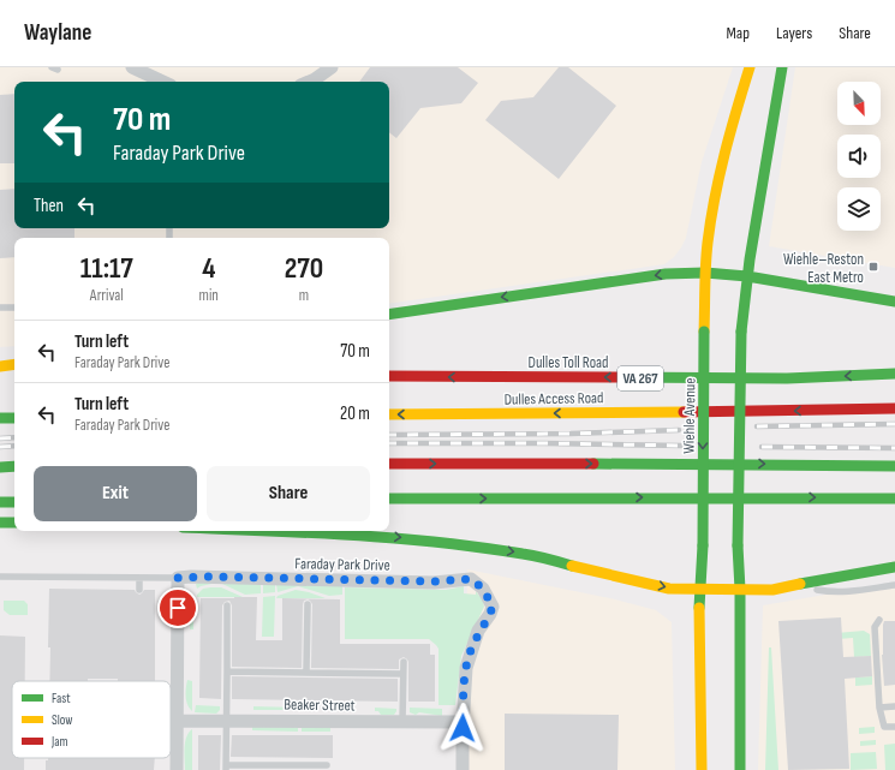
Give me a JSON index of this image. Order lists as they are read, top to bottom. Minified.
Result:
{"streets":{"main road":["Dulles Toll Road","VA 267","Dulles Access Road","Wiehle Avenue"],"street":["Faraday Park Drive","Beaker Street"]},"crossings":[["Faraday Park Drive","Beaker Street"]],"places":{"transit":["Wiehle–Reston East Metro"]},"legend":["Fast","Slow","Jam"],"north":"bottom right","page":{"header":"Waylane","nav":["Map","Layers","Share"],"turn":["70 m","Faraday Park Drive"],"then":"Then","eta":["11:17","Arrival","4","min","270","m"],"list":[{"name":"Turn left","note":"Faraday Park Drive","value":"70 m"},{"name":"Turn left","note":"Faraday Park Drive","value":"20 m"}],"buttons":["Exit","Share"]}}
